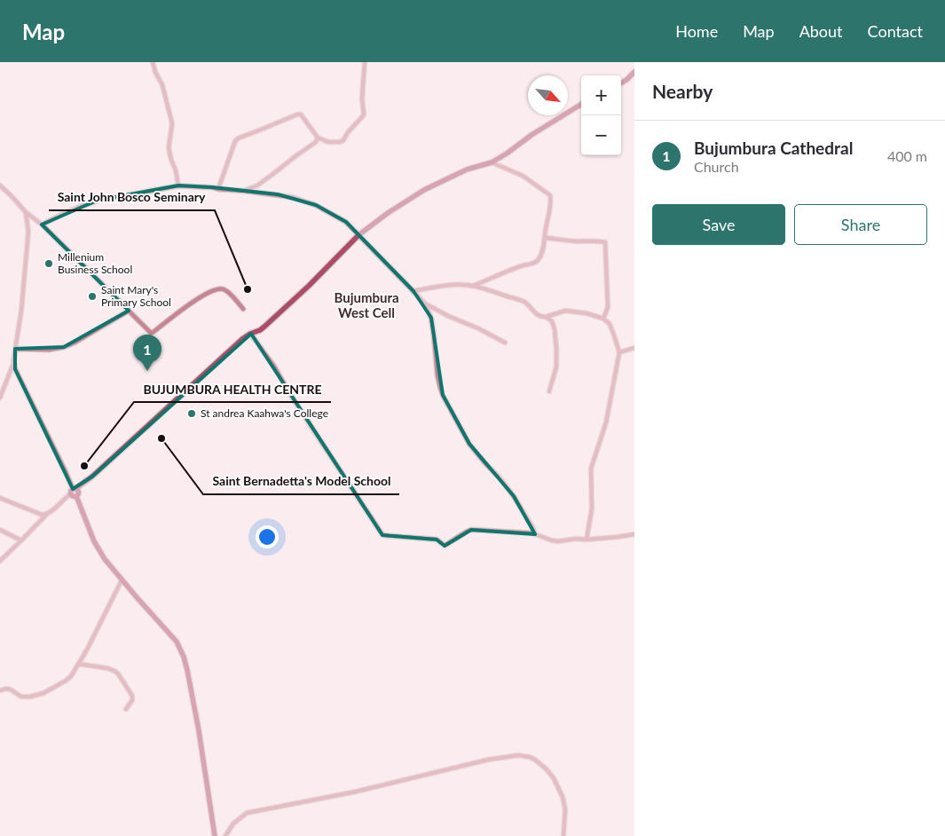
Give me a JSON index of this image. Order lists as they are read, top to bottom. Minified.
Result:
{"districts":["Bujumbura West Cell"],"places":["Millenium Business School","Saint John Bosco Seminary","Saint Mary's Primary School","St andrea Kaahwa's College","Saint Bernadetta's Model School","BUJUMBURA HEALTH CENTRE"],"north":"bottom right","page":{"header":"Map","nav":["Home","Map","About","Contact"],"heading":"Nearby","map_buttons":["+","−"],"list":[{"mark":"1","name":"Bujumbura Cathedral","note":"Church","value":"400 m"}],"buttons":["Save","Share"],"pins":"1"}}
